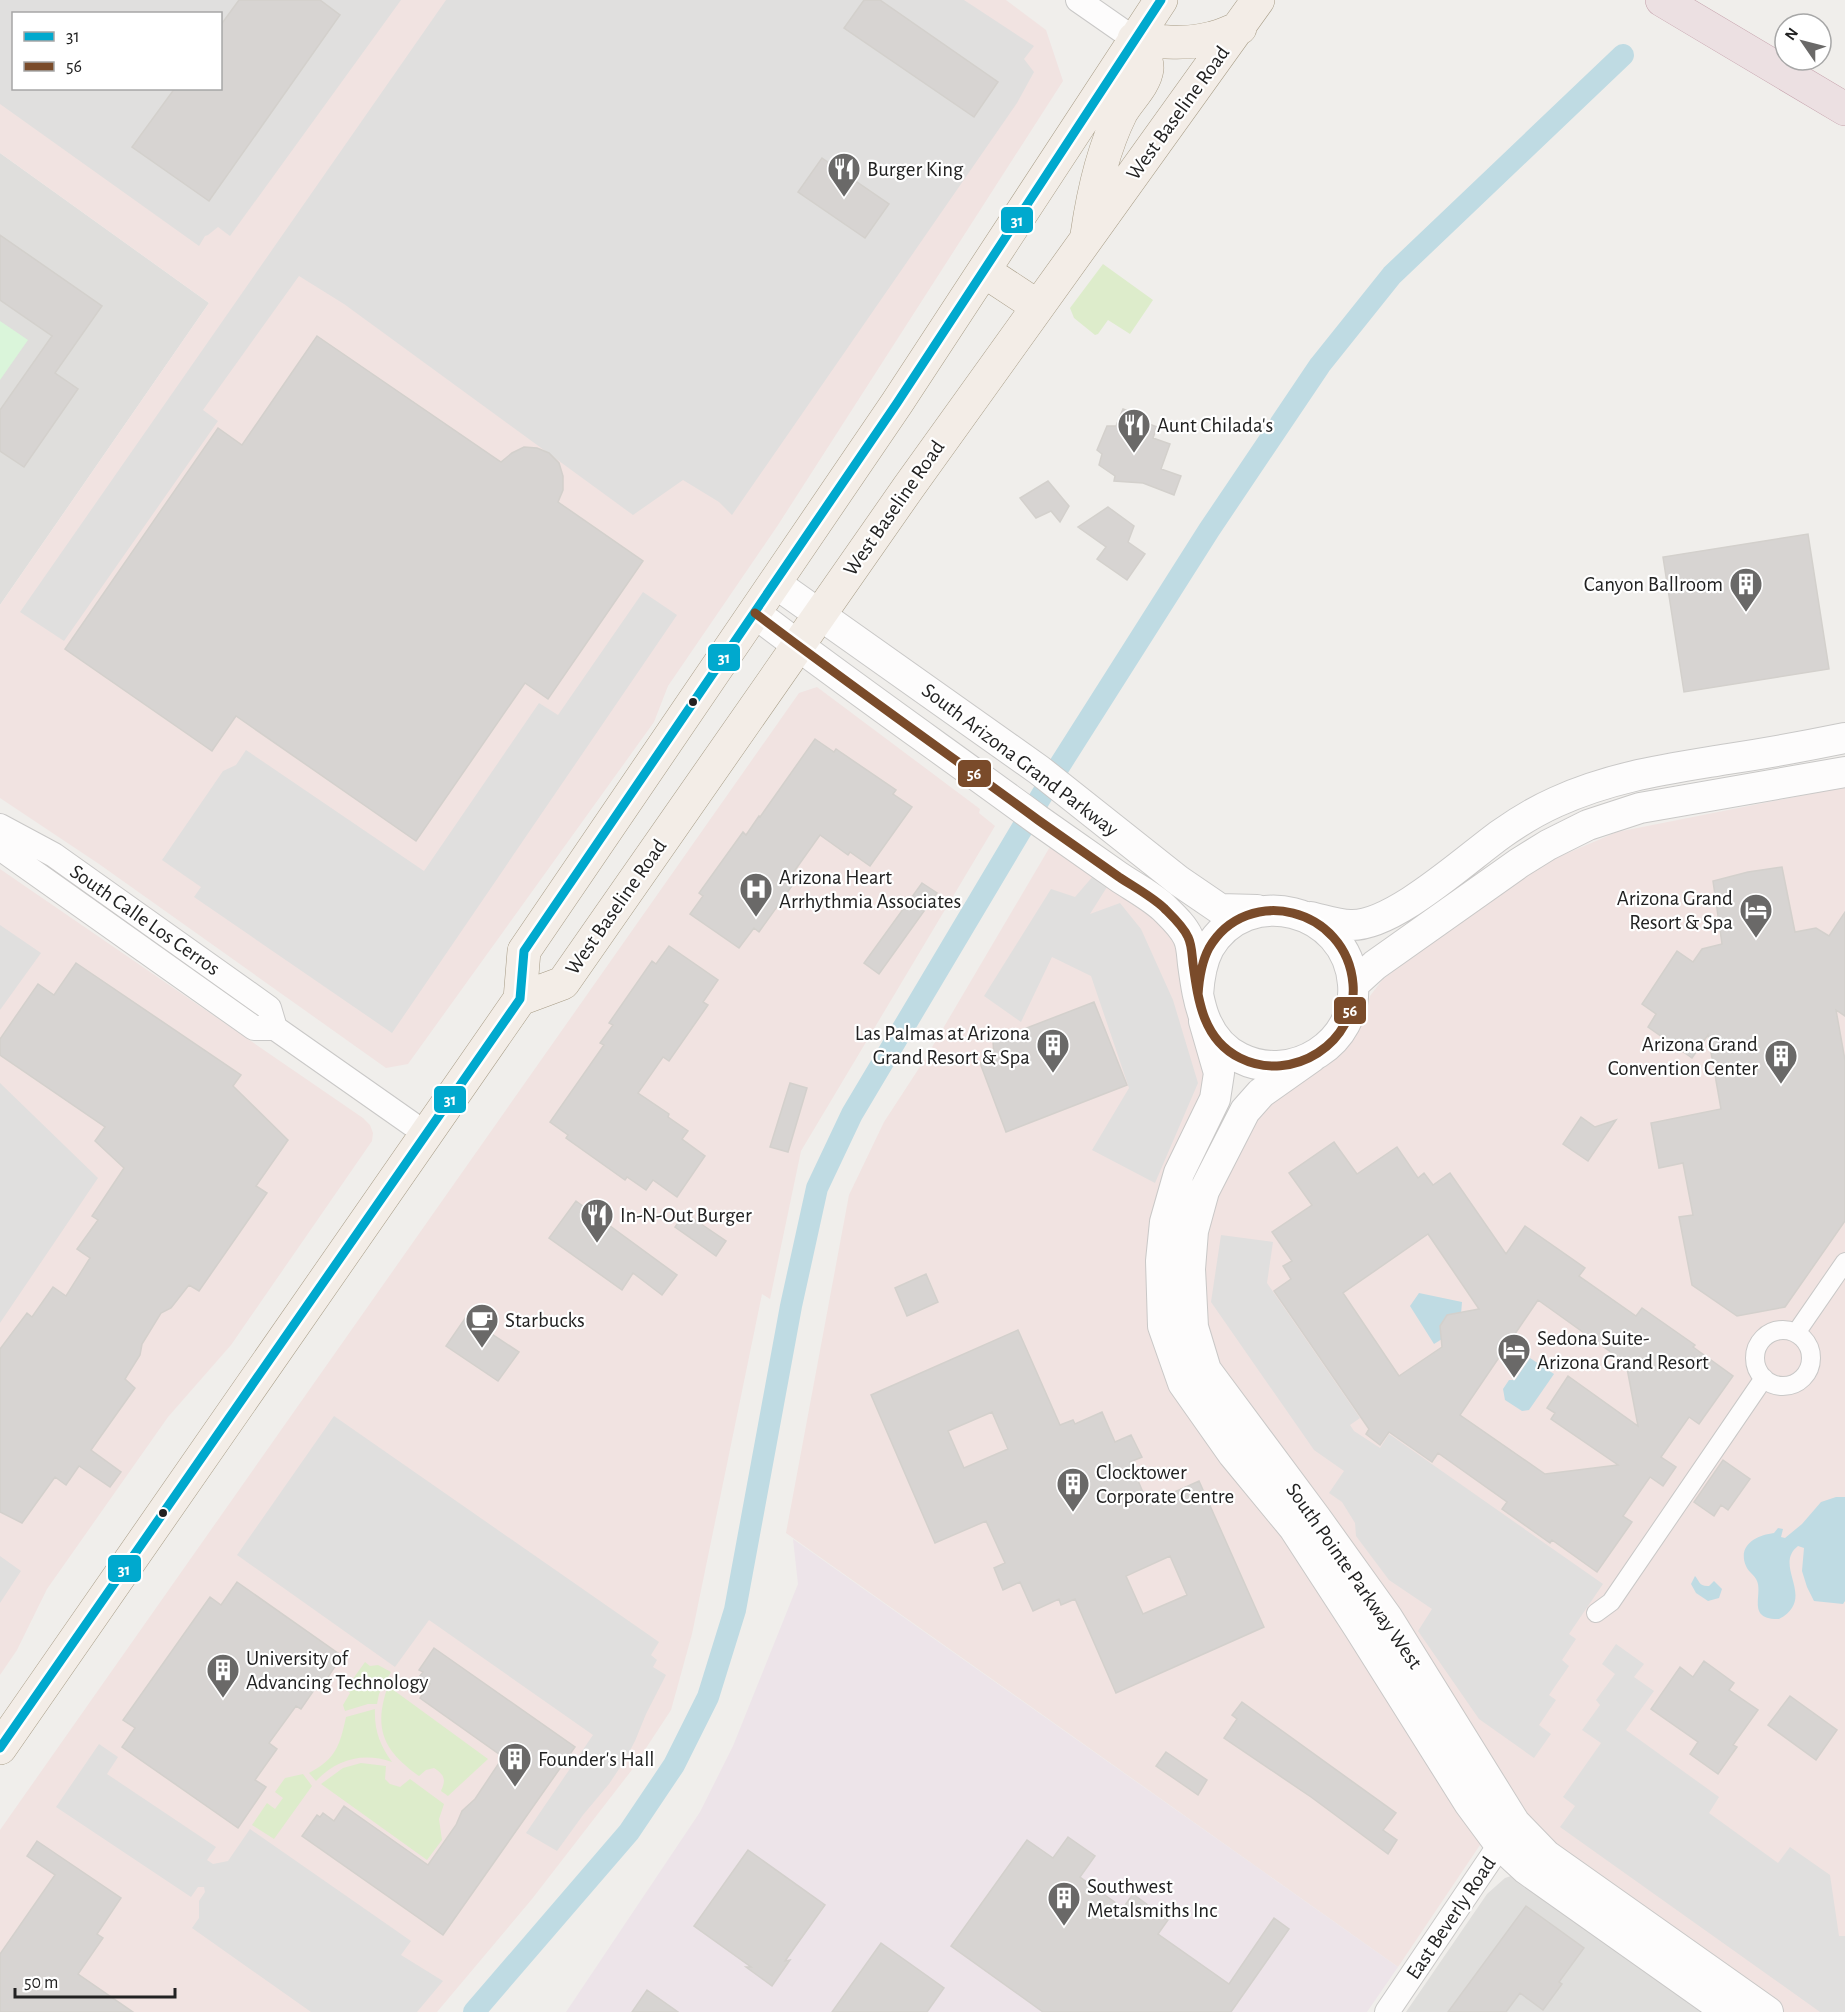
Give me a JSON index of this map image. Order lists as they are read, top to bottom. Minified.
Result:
{"streets":{"main road":["West Baseline Road"],"street":["South Arizona Grand Parkway","South Calle Los Cerros","South Pointe Parkway West","East Beverly Road"]},"crossings":[["West Baseline Road","South Arizona Grand Parkway"],["South Arizona Grand Parkway","South Pointe Parkway West"],["South Pointe Parkway West","East Beverly Road"]],"places":{"restaurant":["Burger King","Aunt Chilada's","In-N-Out Burger"],"building":["Canyon Ballroom","Las Palmas at Arizona Grand Resort & Spa","Arizona Grand Convention Center","Clocktower Corporate Centre","University of Advancing Technology","Founder's Hall","Southwest Metalsmiths Inc"],"hospital":["Arizona Heart Arrhythmia Associates"],"hotel":["Arizona Grand Resort & Spa","Sedona Suite- Arizona Grand Resort"],"cafe":["Starbucks"]},"lines":["transit line 31","transit line 56"],"legend":["31","56"],"scale_bar":"50 m","north":"top left"}
